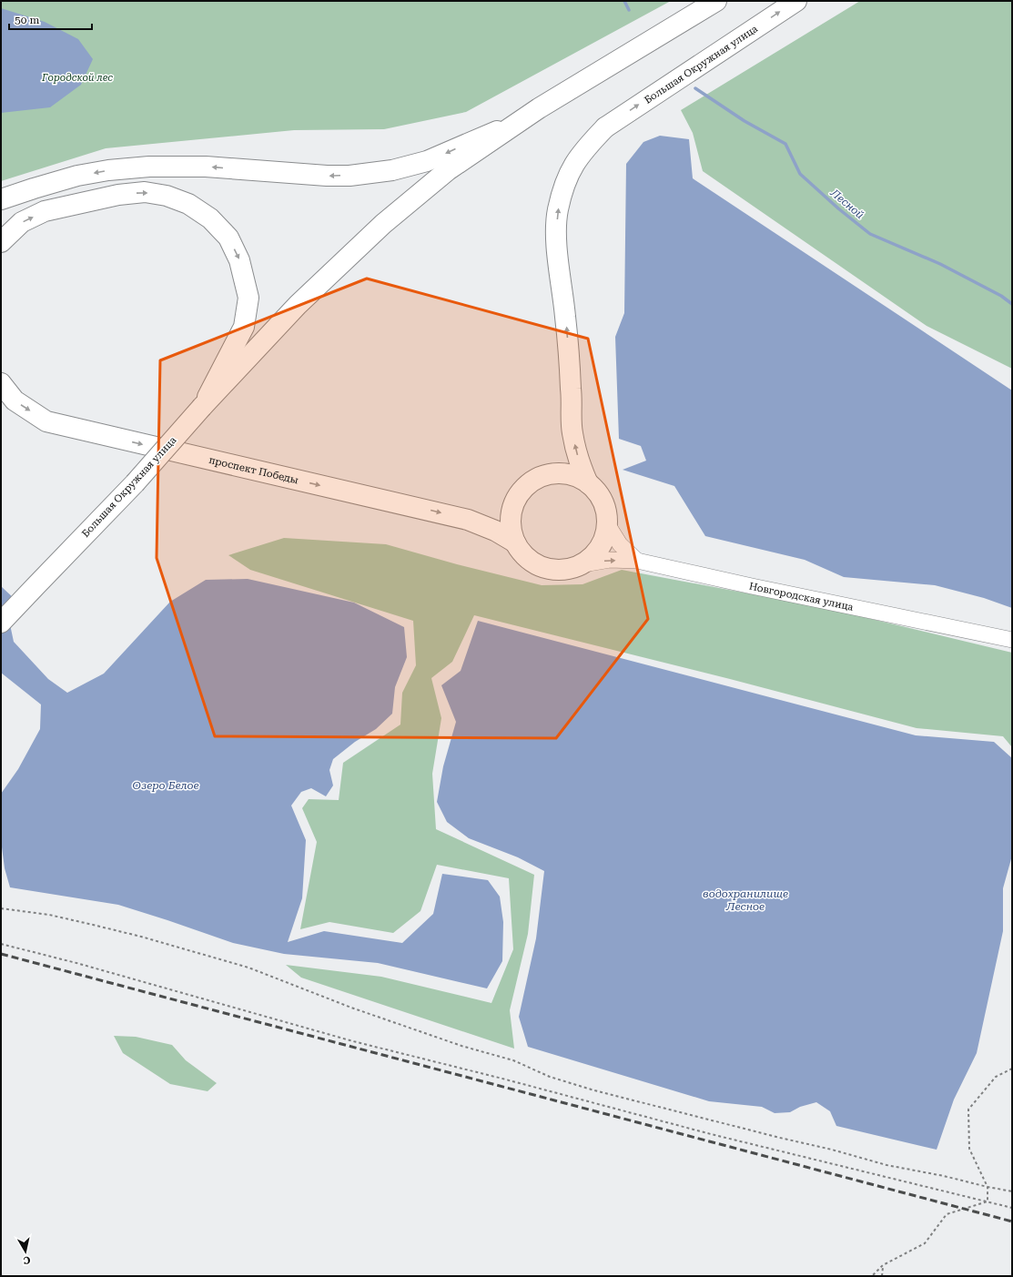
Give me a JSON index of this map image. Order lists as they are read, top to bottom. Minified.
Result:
{"streets":{"main road":["Большая Окружная улица","проспект Победы"],"street":["Новгородская улица"]},"crossings":[["Большая Окружная улица","проспект Победы"],["Большая Окружная улица","Новгородская улица"],["проспект Победы","Новгородская улица"]],"one_way":["проспект Победы"],"water":["Лесной","Озеро Белое","водохранилище Лесное"],"parks":["Городской лес"],"scale_bar":"50 m","north":"bottom"}
